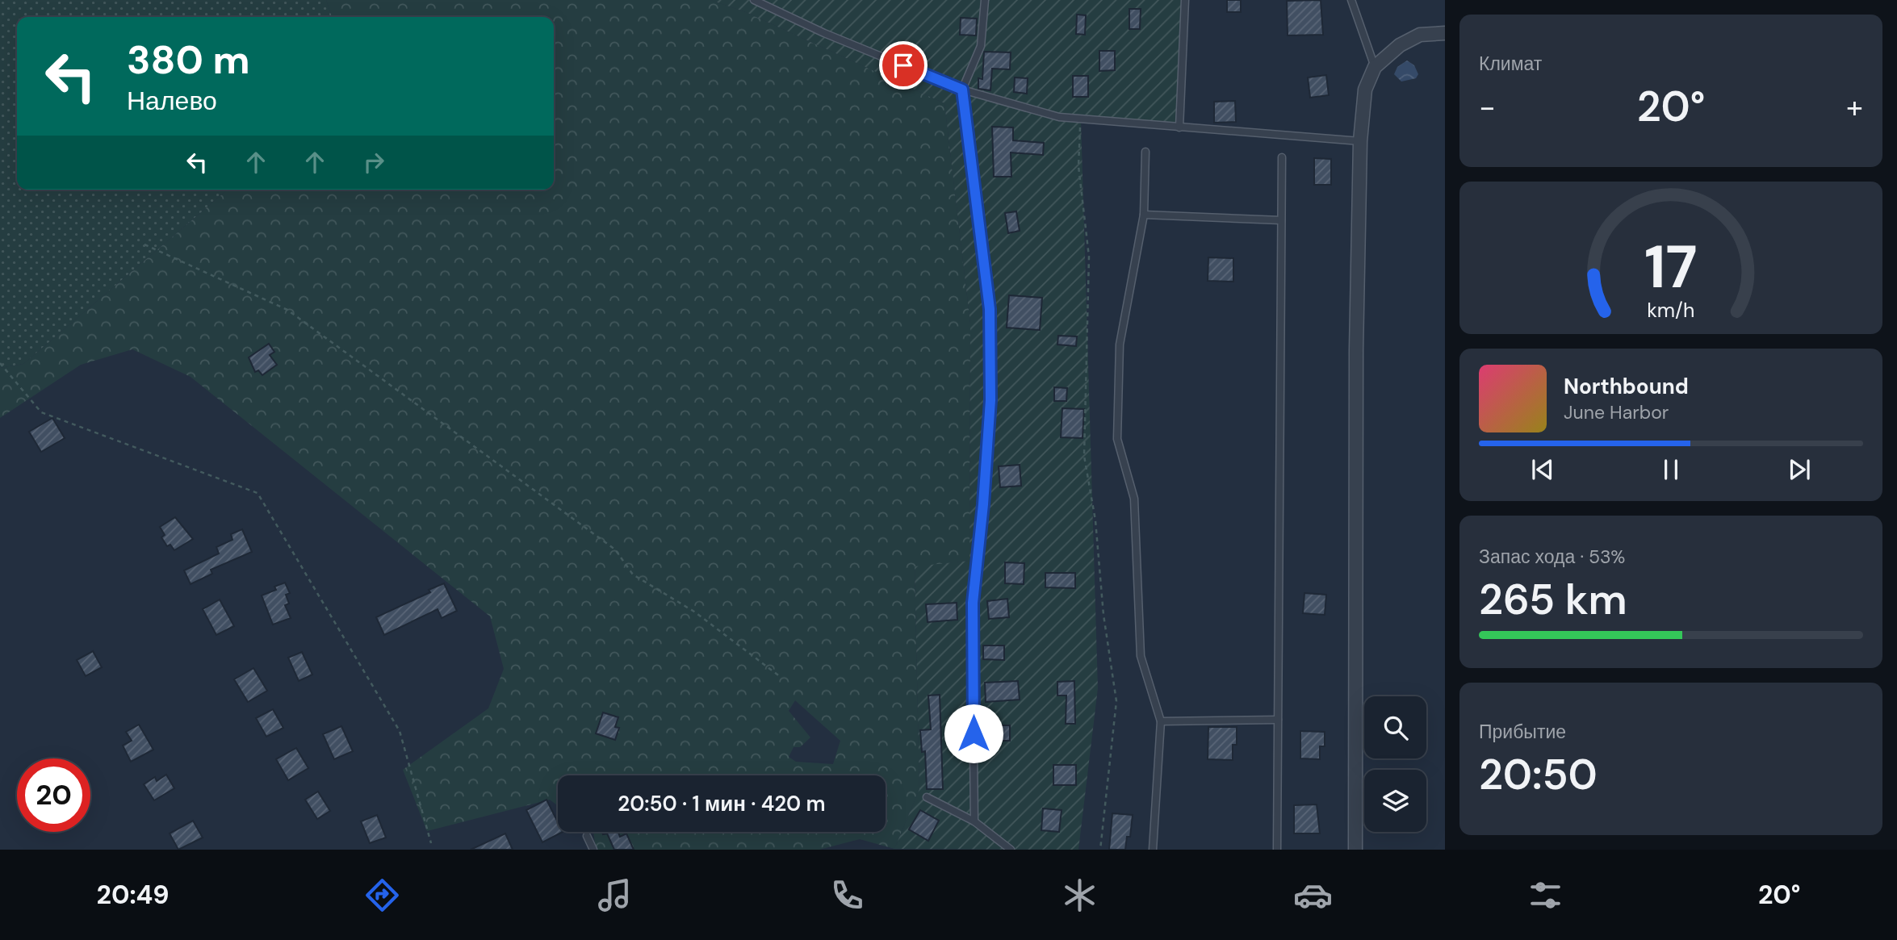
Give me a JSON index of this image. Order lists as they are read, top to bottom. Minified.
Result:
{"page":{"tile":["Климат",["Запас хода · 53%","265 km"],["Прибытие","20:50"]],"turn":["380 m","Налево"],"heat":["−","20°","+"],"song":["Northbound","June Harbor"],"limit":"20","trip":"20:50 · 1 мин · 420 m","tabs":["20:49","20°"],"gauge":["17","km/h"]}}
